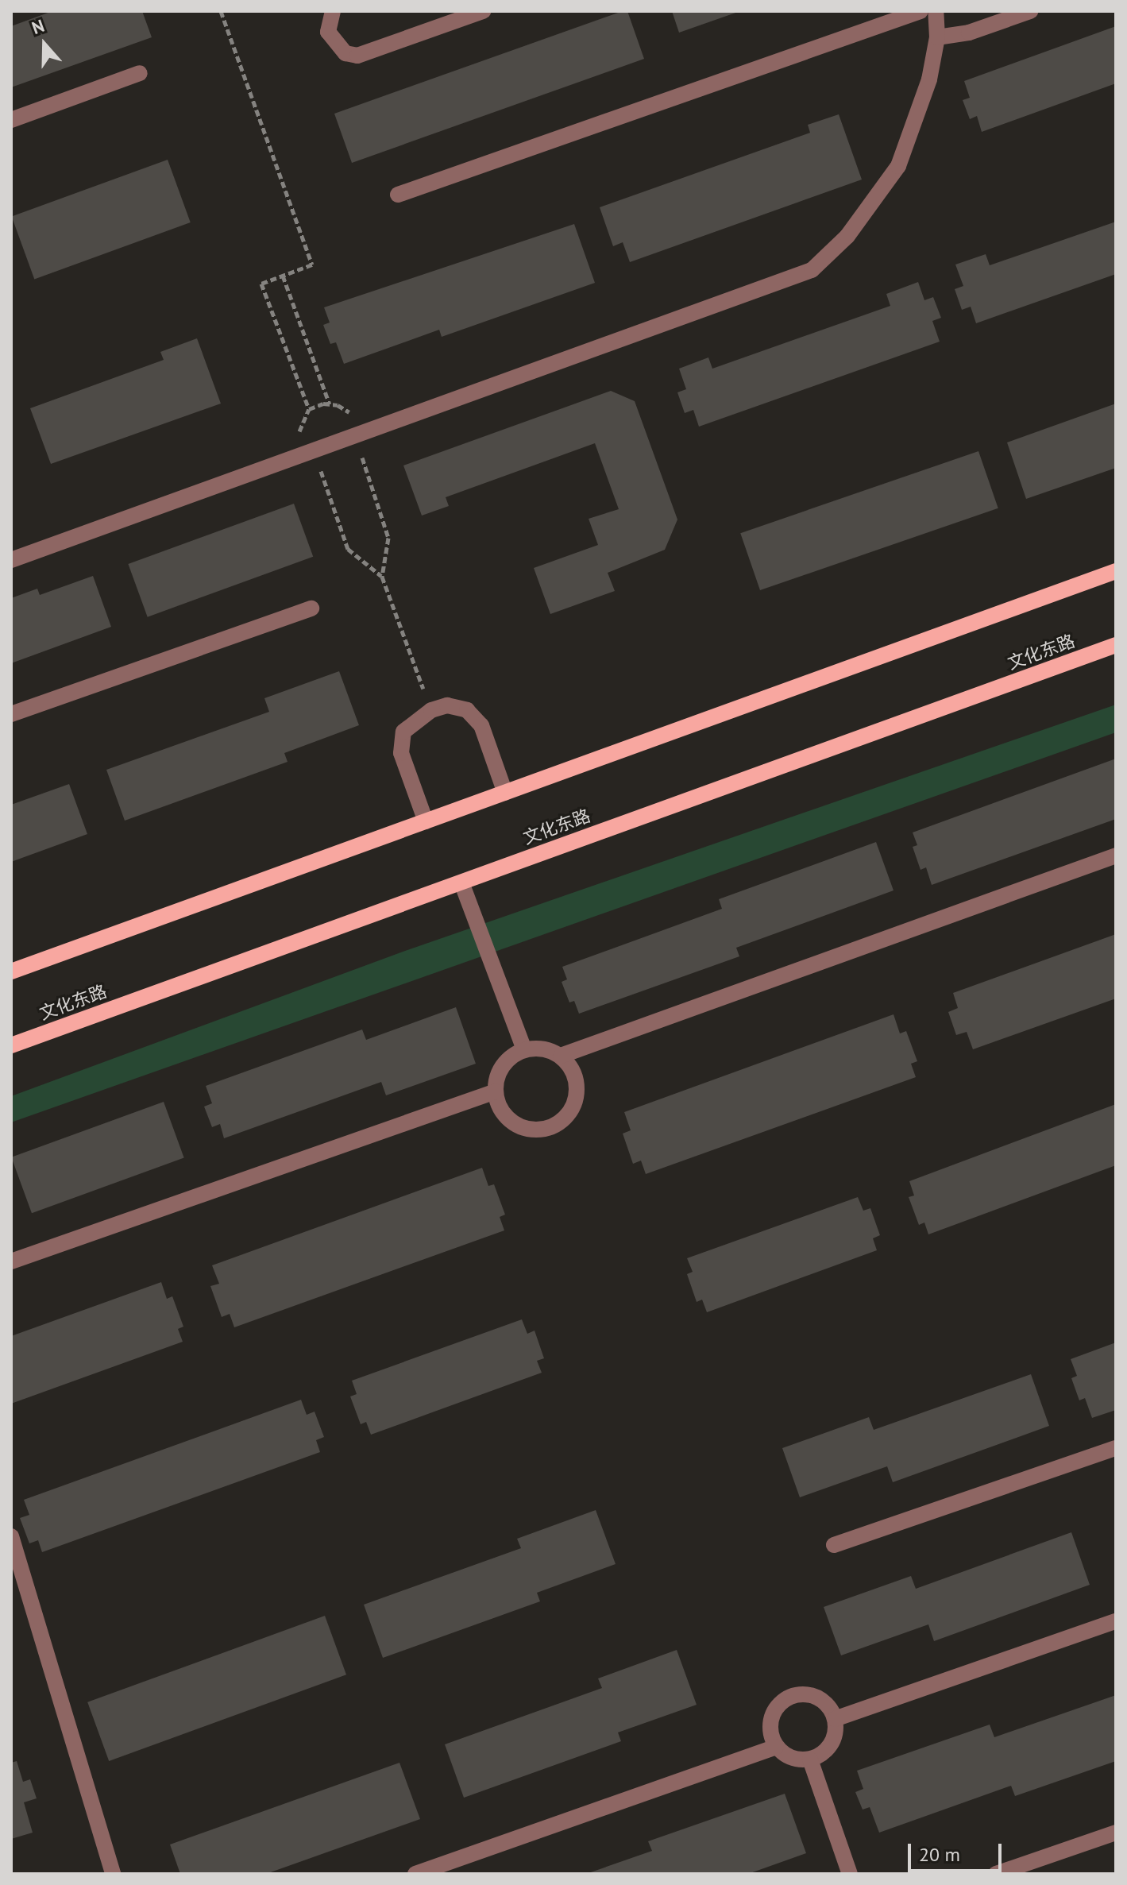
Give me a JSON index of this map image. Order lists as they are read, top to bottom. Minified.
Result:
{"streets":{"main road":["文化东路"]},"scale_bar":"20 m","north":"top"}
